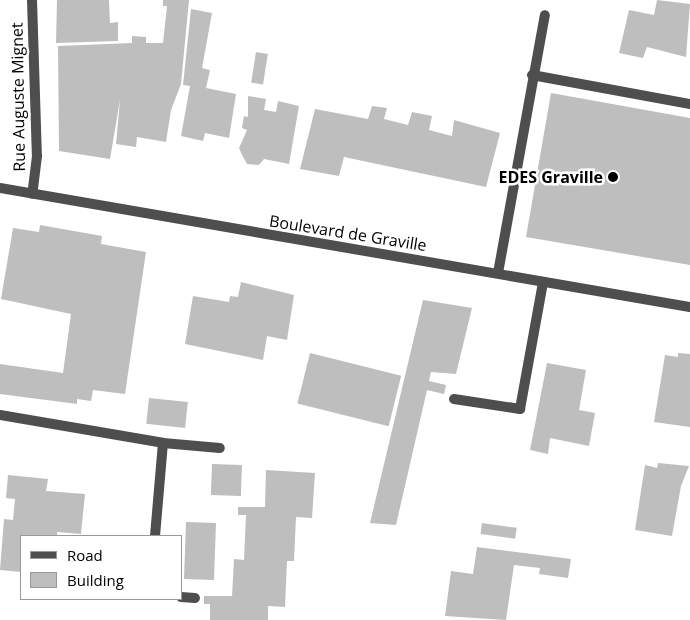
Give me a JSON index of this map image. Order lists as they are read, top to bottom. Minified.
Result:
{"streets":{"street":["Rue Auguste Mignet","Boulevard de Graville"]},"crossings":[["Rue Auguste Mignet","Boulevard de Graville"]],"places":["EDES Graville"],"legend":["Road","Building"]}
